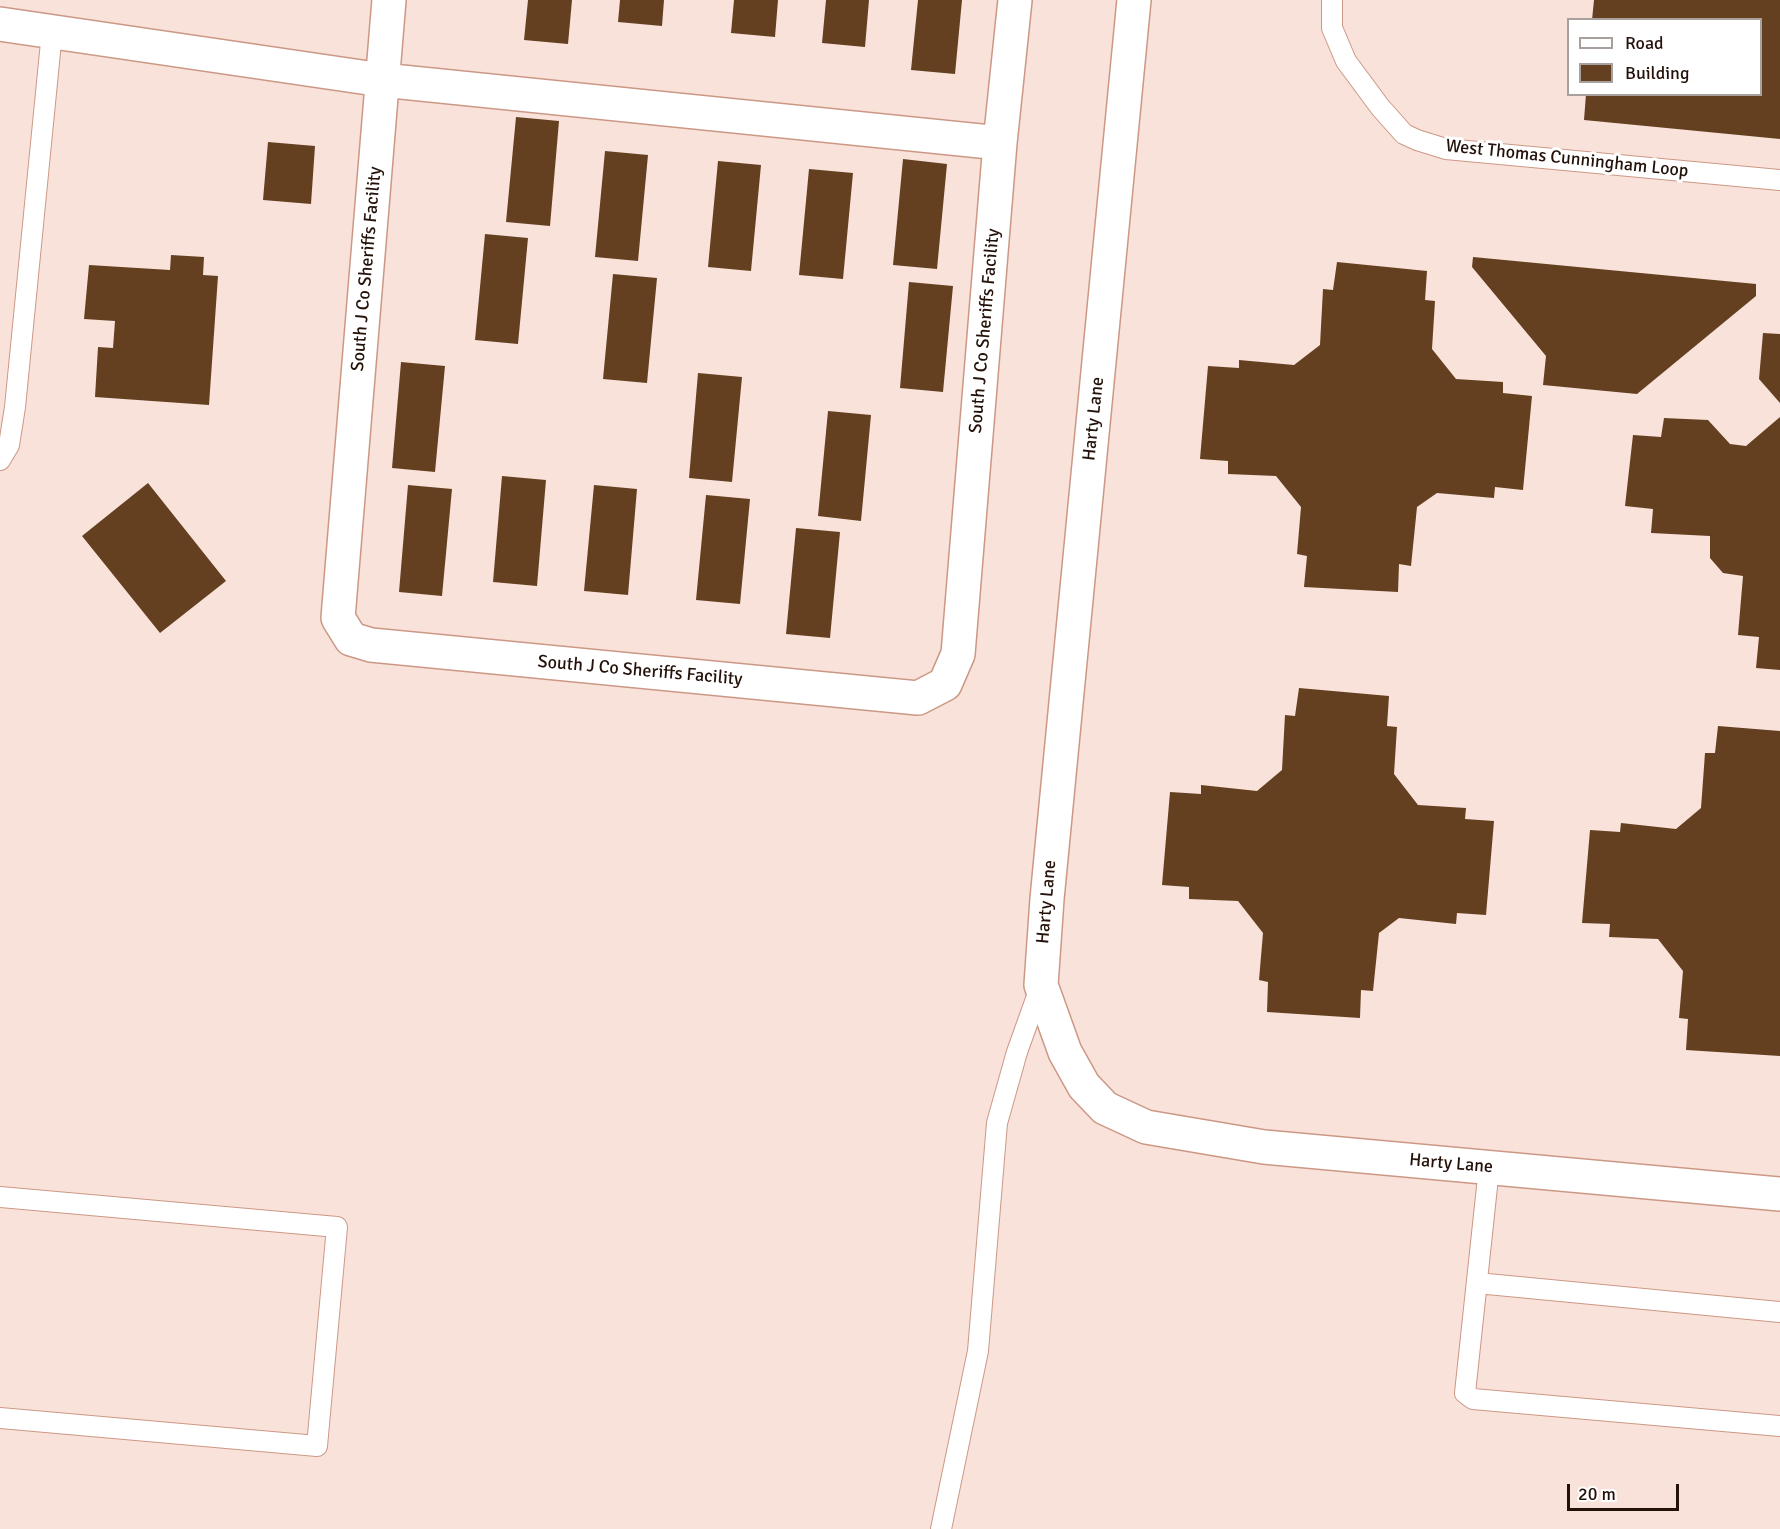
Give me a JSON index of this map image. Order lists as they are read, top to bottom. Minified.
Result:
{"streets":{"street":["South J Co Sheriffs Facility","Harty Lane"],"lane":["West Thomas Cunningham Loop"]},"legend":["Road","Building"],"scale_bar":"20 m"}
